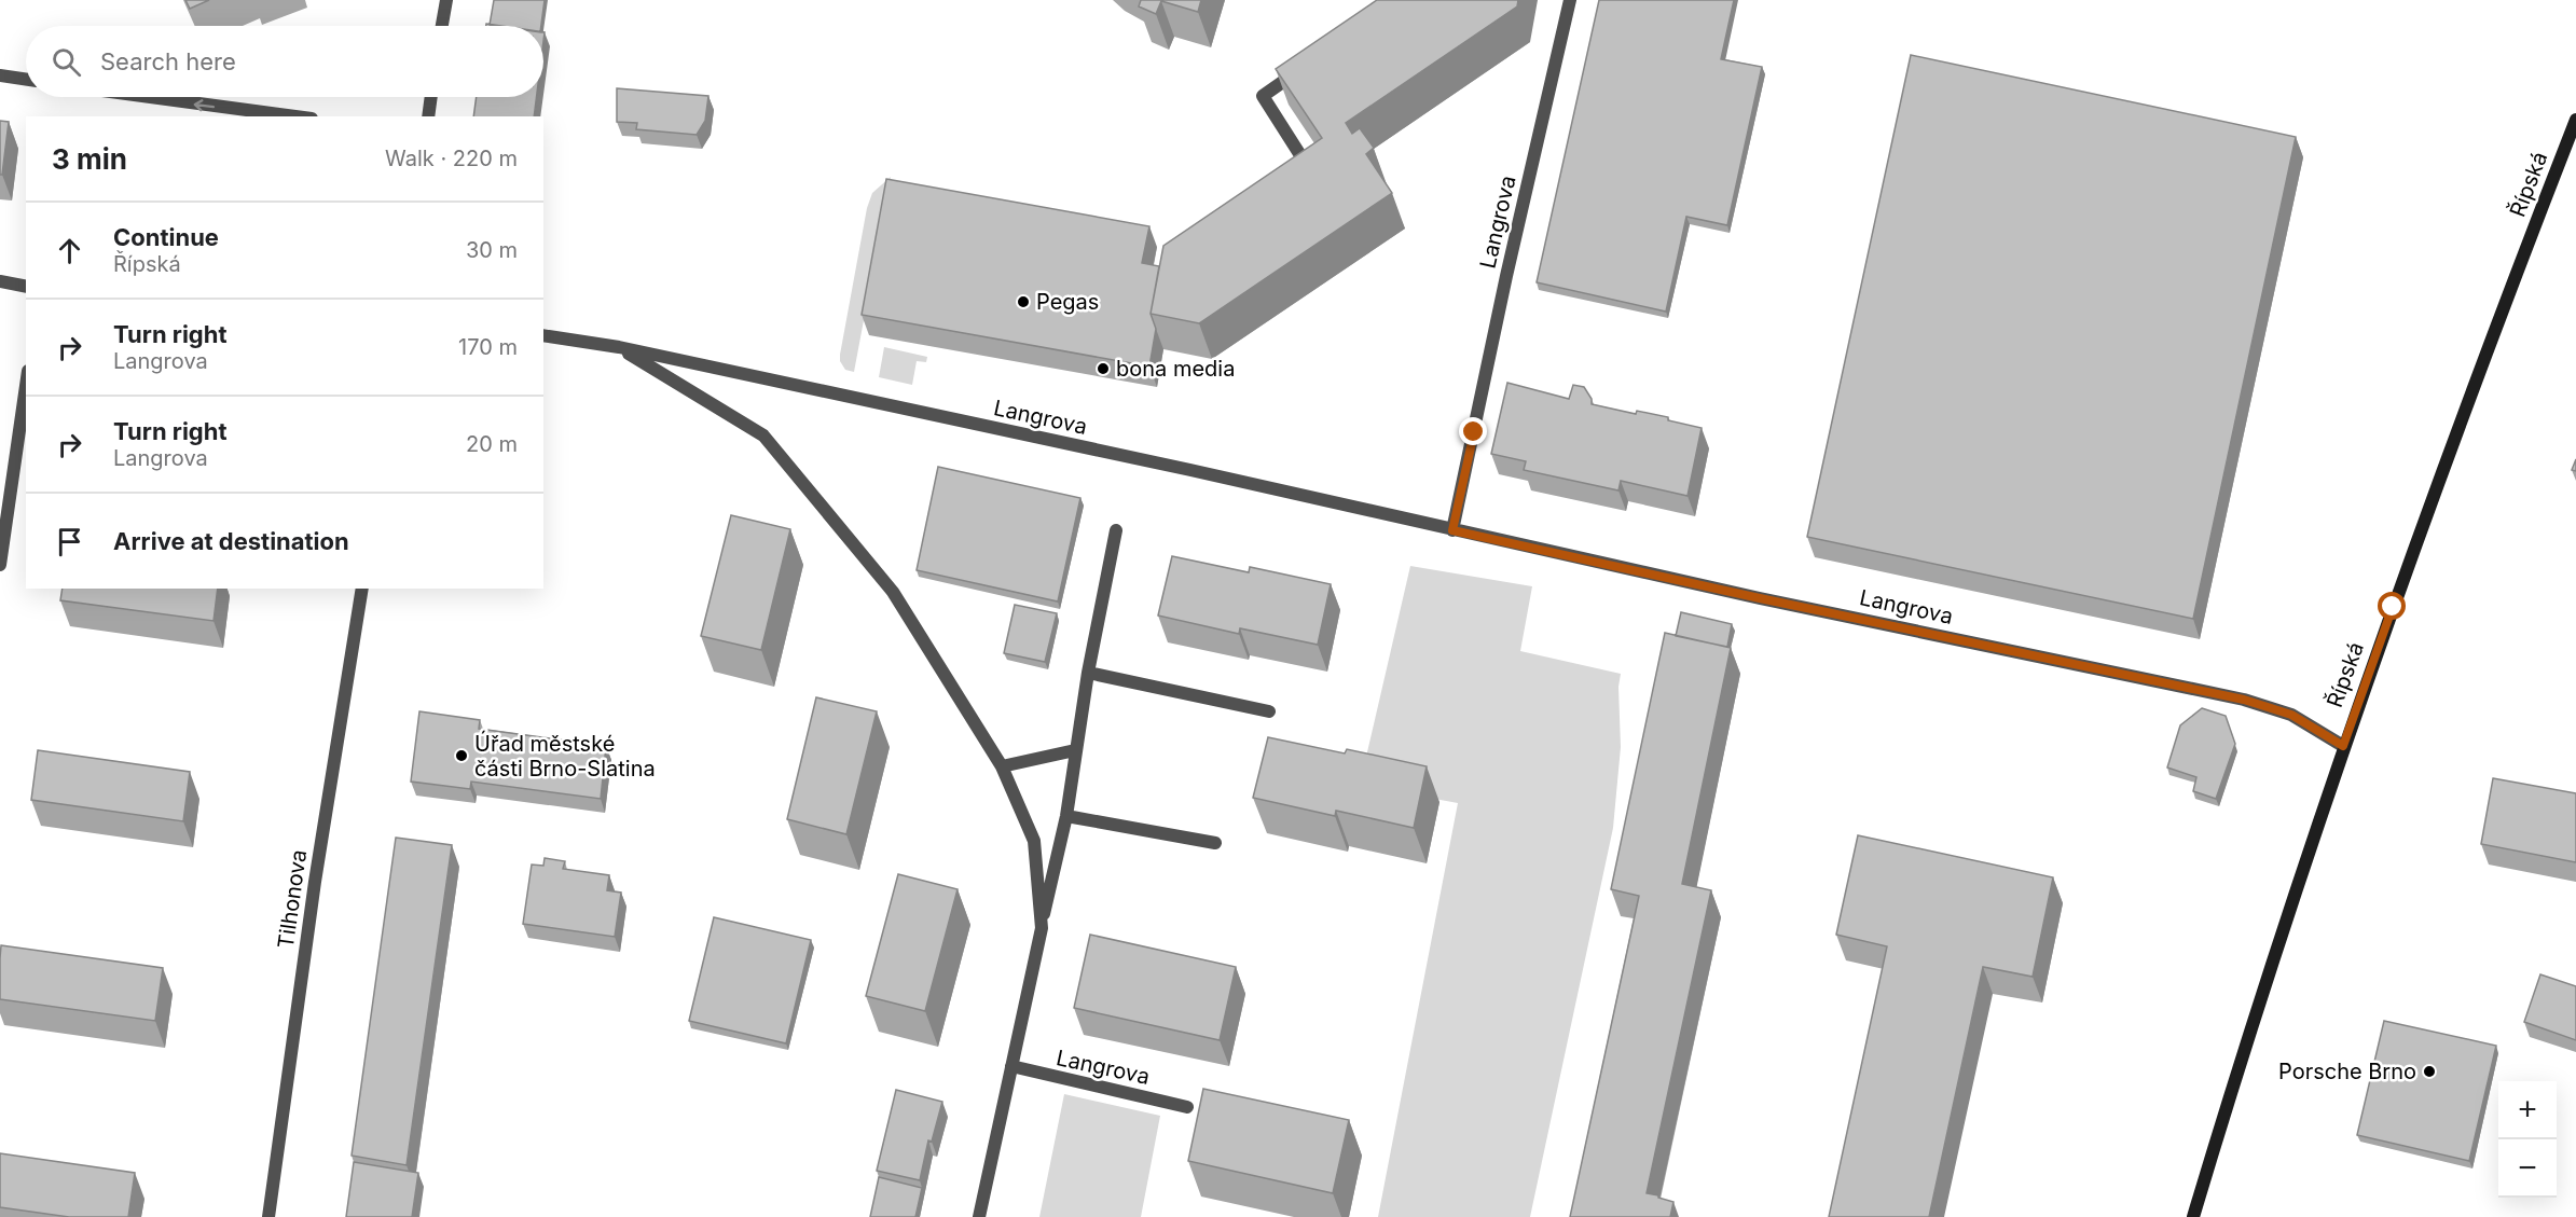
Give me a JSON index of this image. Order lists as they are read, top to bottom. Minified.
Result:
{"streets":{"street":["Řípská","Langrova","Tilhonova"]},"crossings":[["Řípská","Langrova"]],"places":["Pegas","bona media","Úřad městské části Brno-Slatina","Porsche Brno"],"page":{"search":"Search here","heading":["3 min","Walk · 220 m"],"list":[["Continue","Řípská","30 m"],["Turn right","Langrova","170 m"],["Turn right","Langrova","20 m"],"Arrive at destination"],"map_buttons":["+","−"]}}
